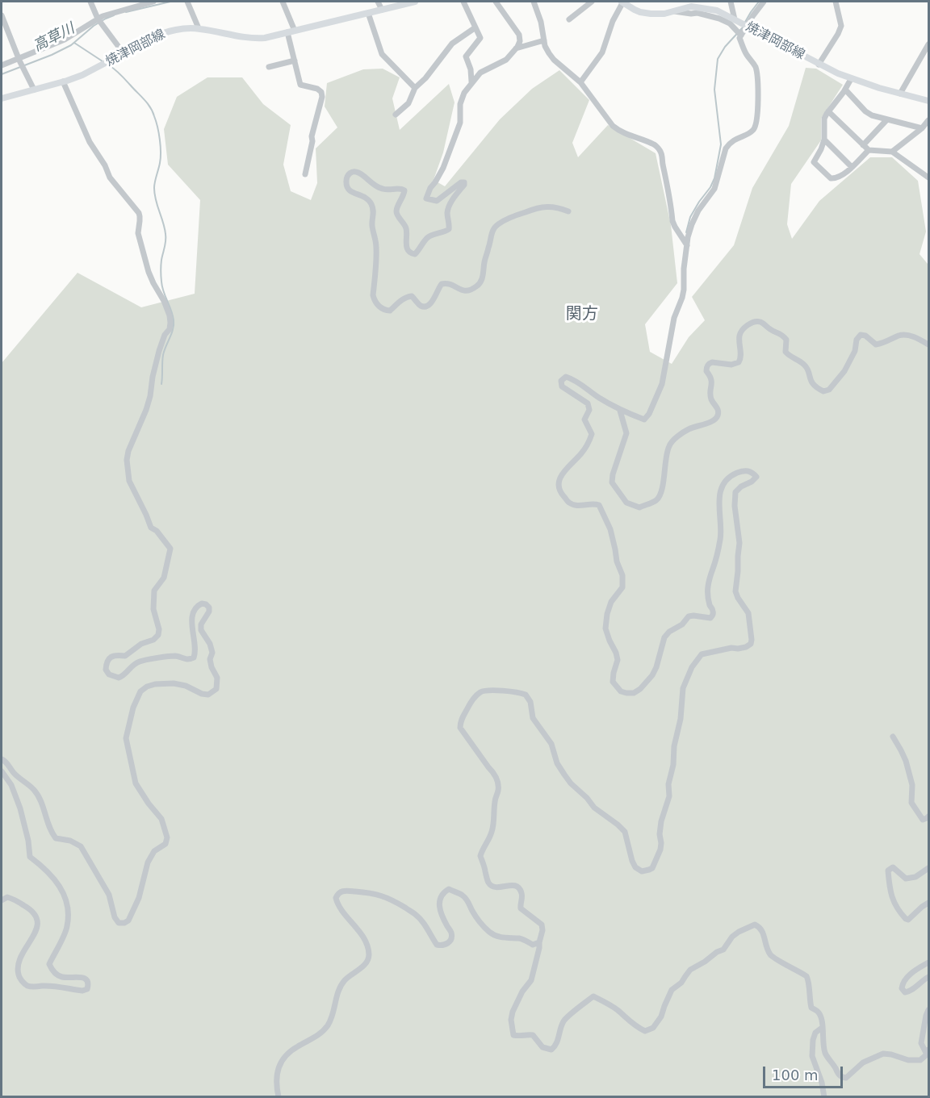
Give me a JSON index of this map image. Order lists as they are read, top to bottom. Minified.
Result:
{"streets":{"main road":["焼津岡部線"]},"districts":["関方"],"water":["高草川"],"scale_bar":"100 m"}
